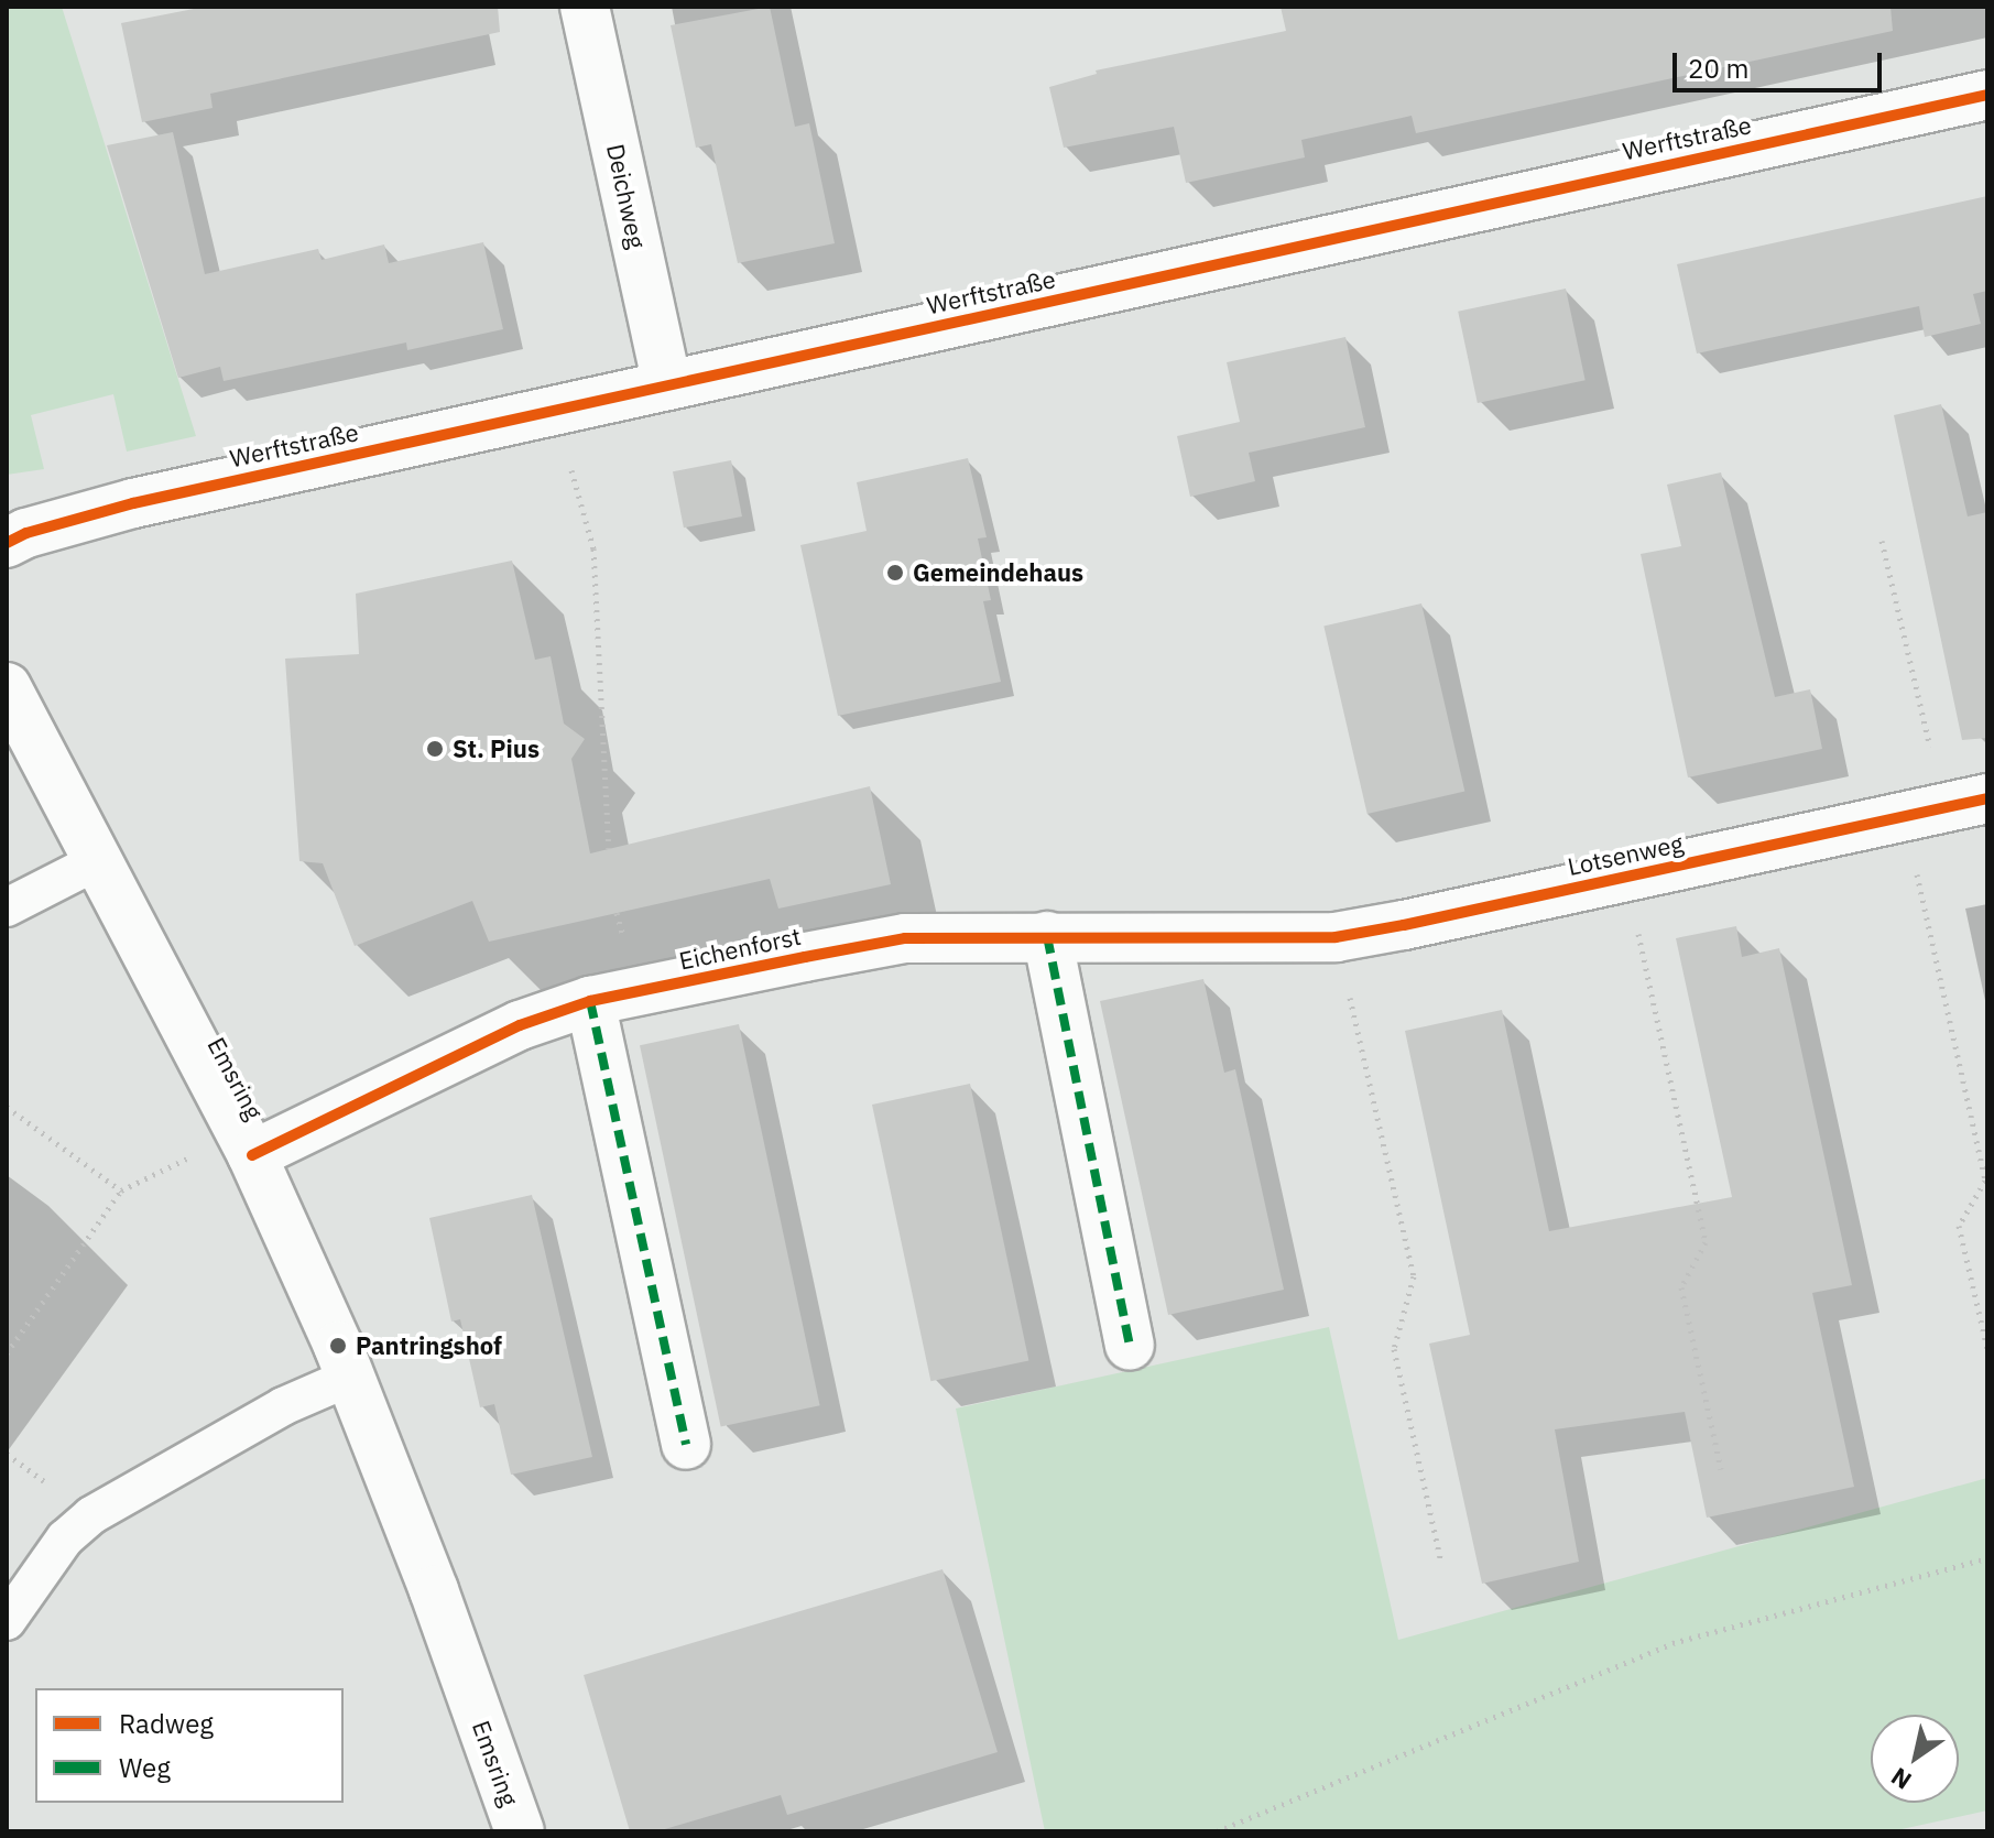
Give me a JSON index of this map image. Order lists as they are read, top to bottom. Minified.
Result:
{"streets":{"street":["Werftstraße","Deichweg","Lotsenweg","Eichenforst","Emsring"]},"crossings":[["Werftstraße","Deichweg"],["Lotsenweg","Eichenforst"],["Eichenforst","Emsring"]],"places":["Gemeindehaus","St. Pius","Pantringshof"],"legend":["Radweg","Weg"],"scale_bar":"20 m","north":"bottom left"}
